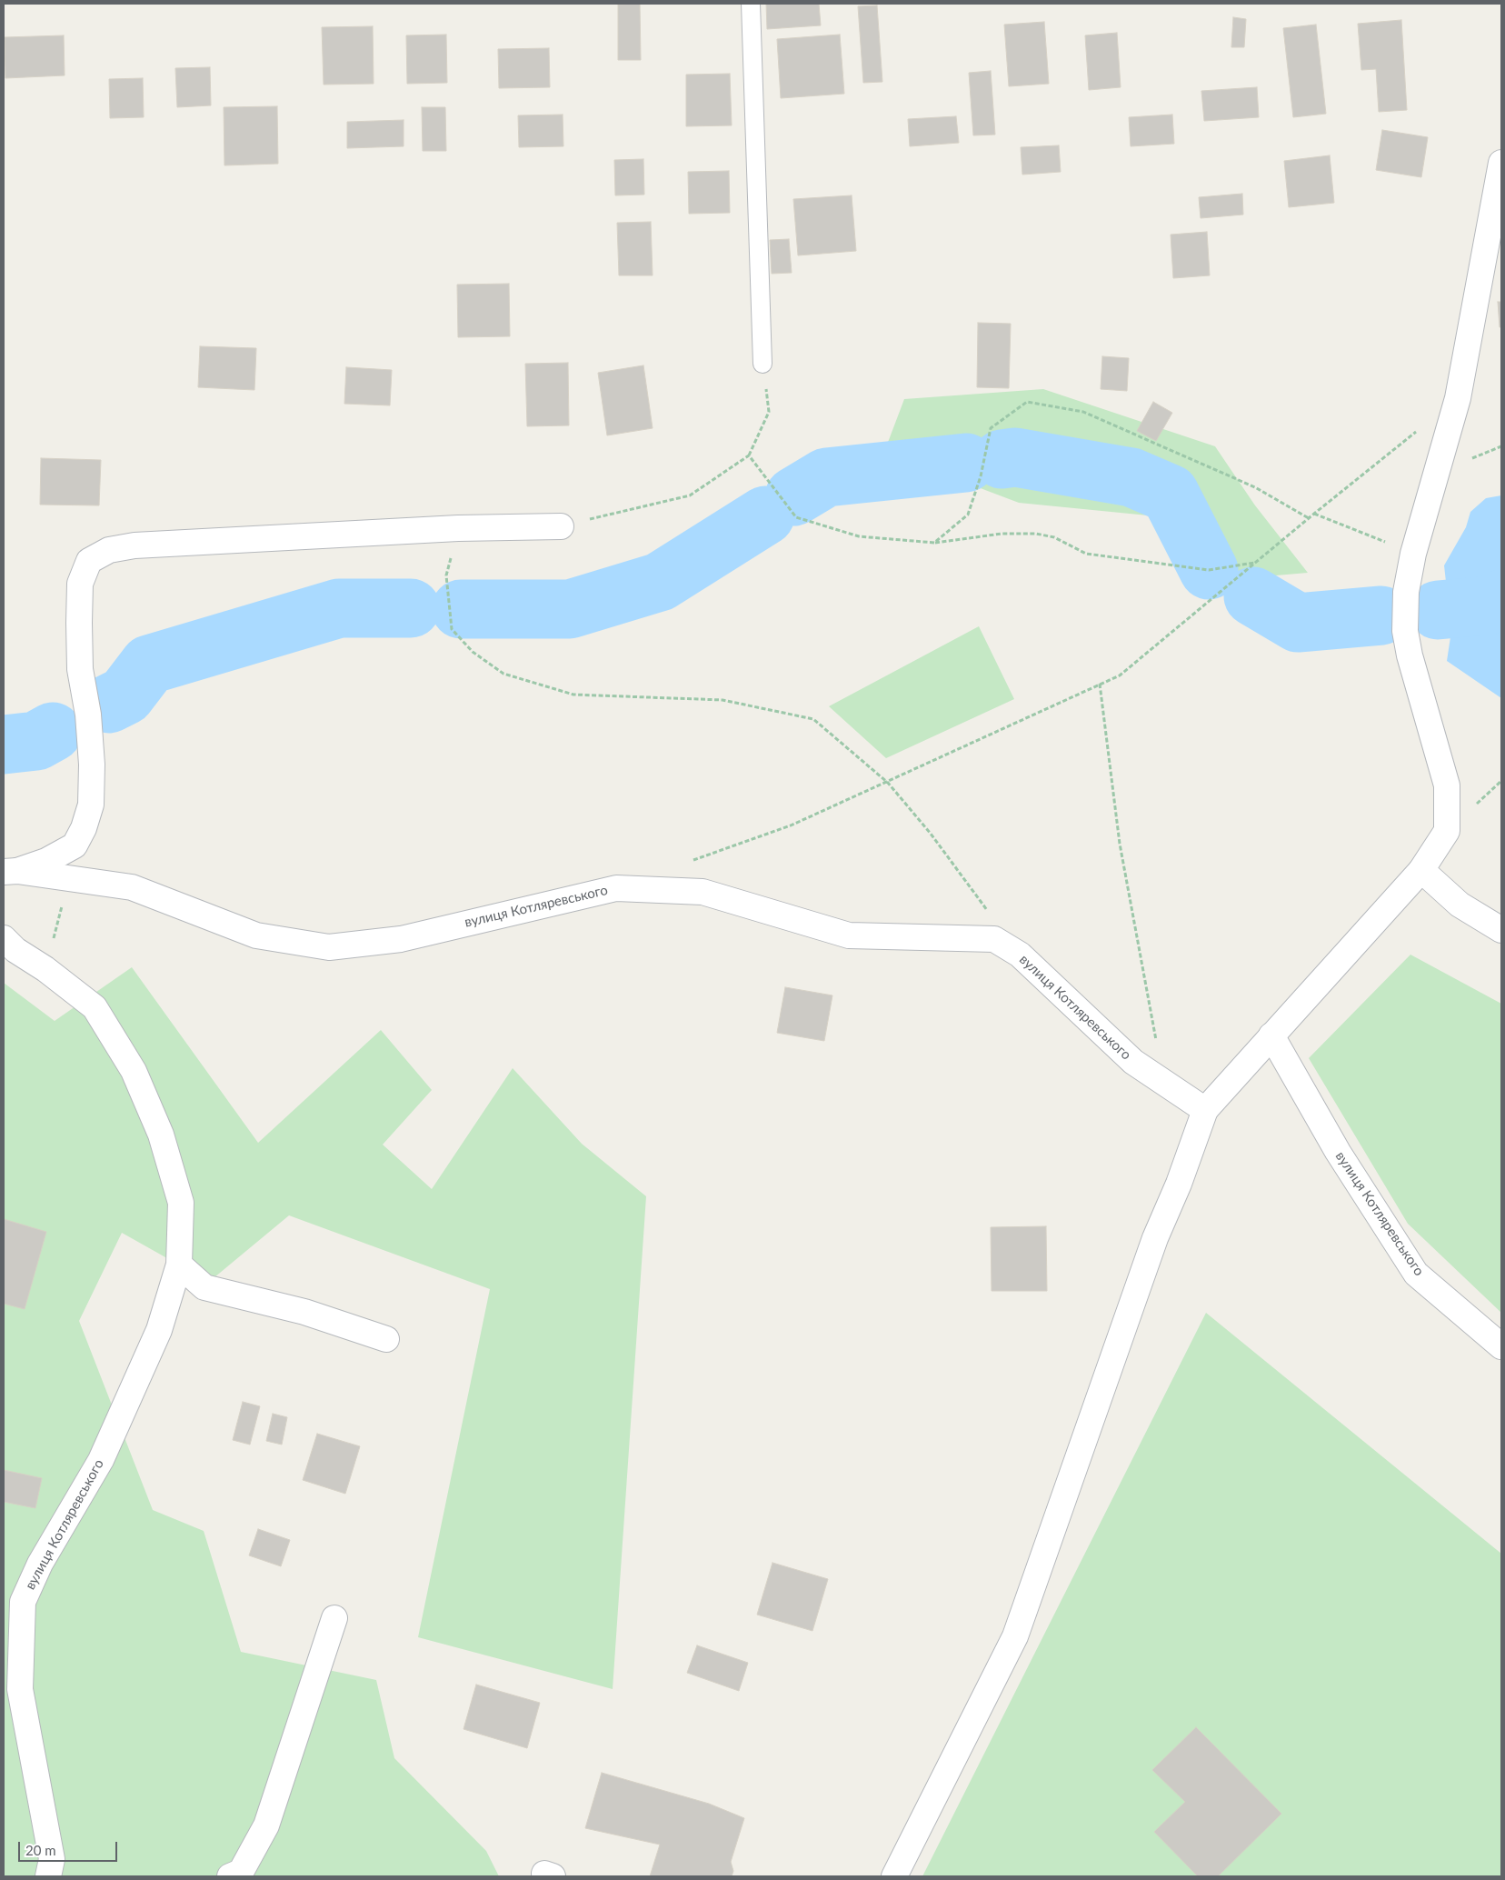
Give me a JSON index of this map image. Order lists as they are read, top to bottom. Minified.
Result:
{"streets":{"street":["вулиця Котляревського"]},"scale_bar":"20 m"}
